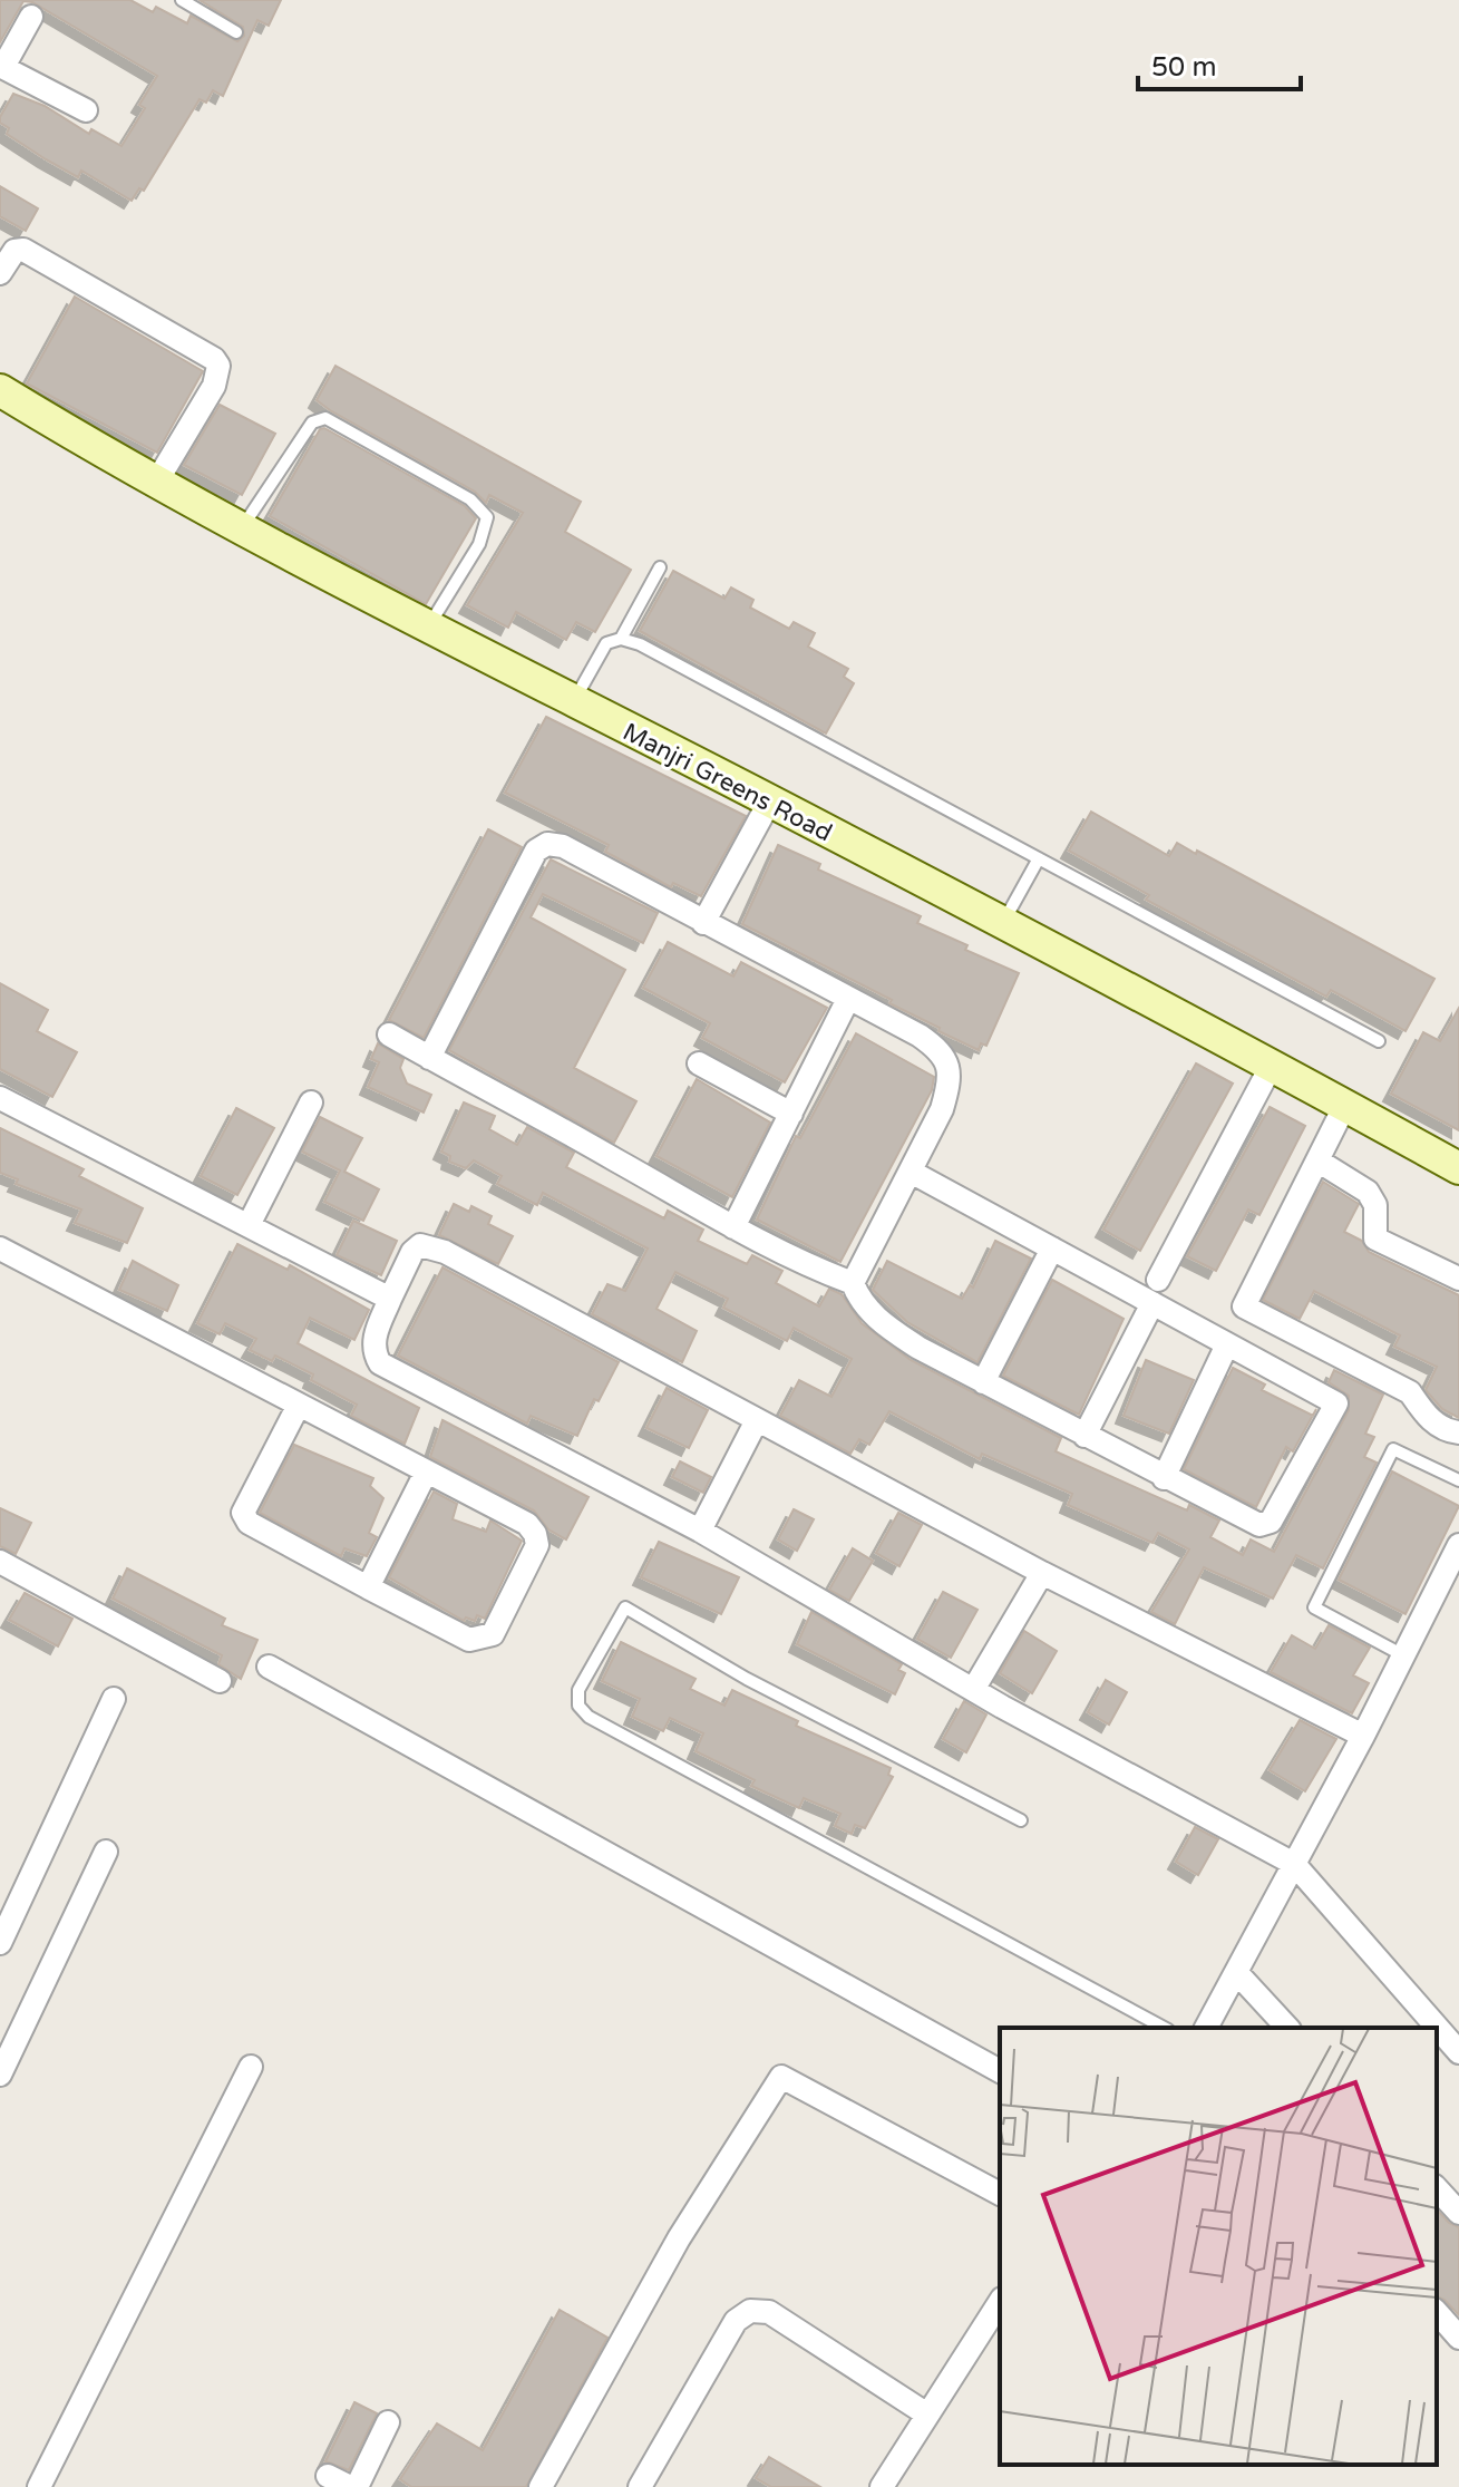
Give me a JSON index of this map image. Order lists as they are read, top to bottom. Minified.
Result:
{"streets":{"street":["Manjri Greens Road"]},"scale_bar":"50 m"}
